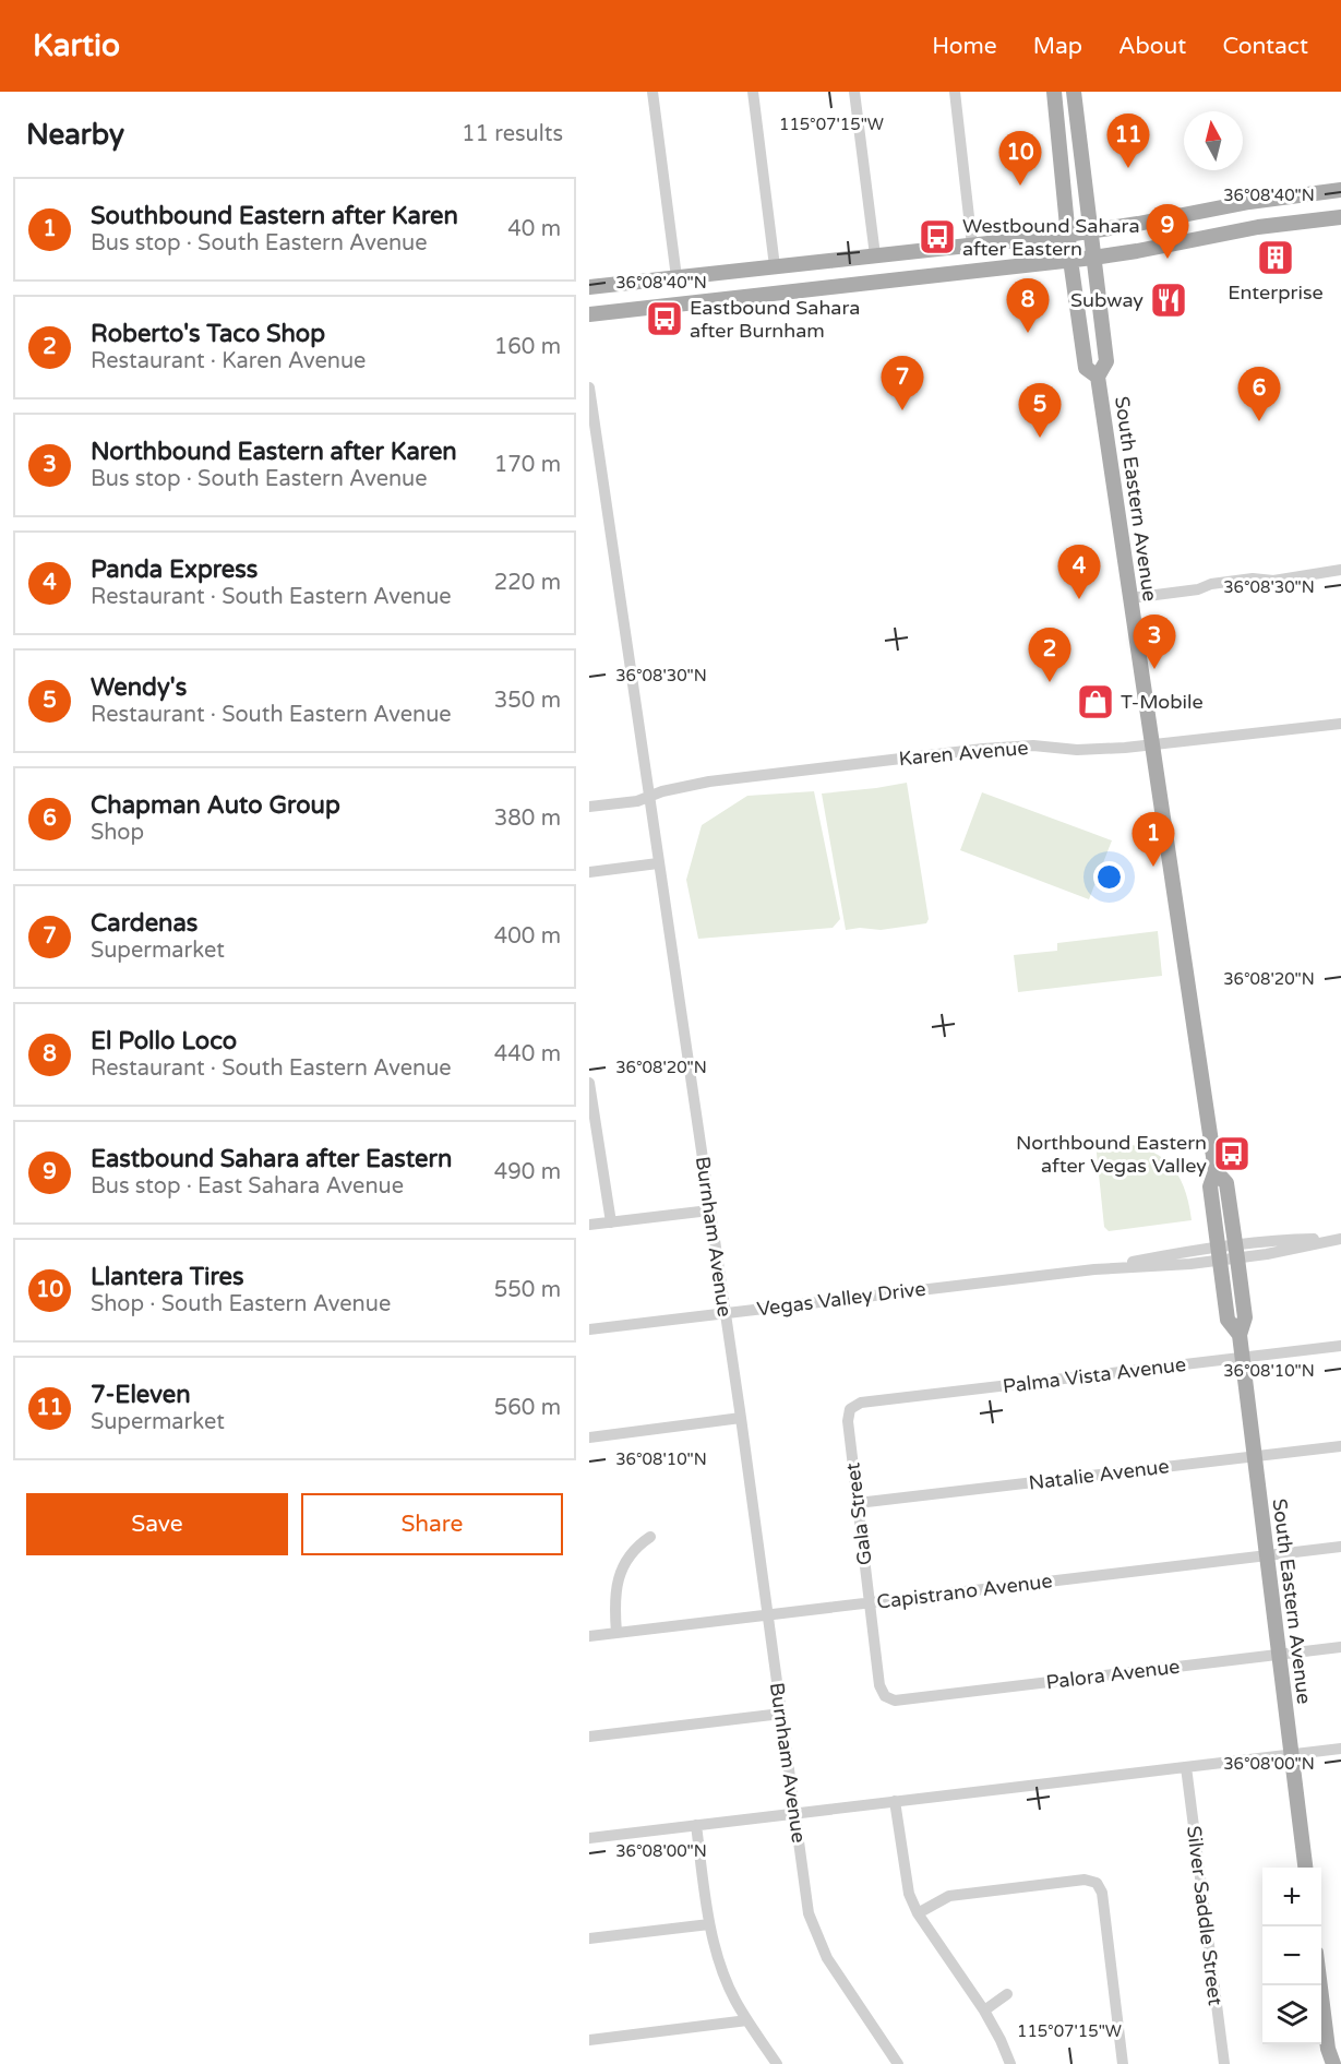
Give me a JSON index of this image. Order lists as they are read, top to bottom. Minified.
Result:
{"streets":{"main road":["South Eastern Avenue"],"street":["Karen Avenue","Burnham Avenue","Vegas Valley Drive","Palma Vista Avenue","Natalie Avenue","Gala Street","Capistrano Avenue","Palora Avenue","Silver Saddle Street"]},"crossings":[["South Eastern Avenue","Karen Avenue"],["South Eastern Avenue","Vegas Valley Drive"],["South Eastern Avenue","Palma Vista Avenue"],["South Eastern Avenue","Natalie Avenue"],["South Eastern Avenue","Capistrano Avenue"],["South Eastern Avenue","Palora Avenue"],["Karen Avenue","Burnham Avenue"],["Burnham Avenue","Vegas Valley Drive"],["Burnham Avenue","Capistrano Avenue"],["Palma Vista Avenue","Gala Street"],["Natalie Avenue","Gala Street"],["Gala Street","Capistrano Avenue"],["Gala Street","Palora Avenue"]],"places":{"bus stop":["Westbound Sahara after Eastern","Eastbound Sahara after Burnham","Northbound Eastern after Vegas Valley"],"building":["Enterprise"],"restaurant":["Subway"],"shop":["T-Mobile"]},"north":"top","page":{"header":"Kartio","nav":["Home","Map","About","Contact"],"heading":["Nearby","11 results"],"pins":["11","10","9","8","7","6","5","4","3","2","1"],"list":[{"mark":"1","name":"Southbound Eastern after Karen","note":"Bus stop · South Eastern Avenue","value":"40 m"},{"mark":"2","name":"Roberto's Taco Shop","note":"Restaurant · Karen Avenue","value":"160 m"},{"mark":"3","name":"Northbound Eastern after Karen","note":"Bus stop · South Eastern Avenue","value":"170 m"},{"mark":"4","name":"Panda Express","note":"Restaurant · South Eastern Avenue","value":"220 m"},{"mark":"5","name":"Wendy's","note":"Restaurant · South Eastern Avenue","value":"350 m"},{"mark":"6","name":"Chapman Auto Group","note":"Shop","value":"380 m"},{"mark":"7","name":"Cardenas","note":"Supermarket","value":"400 m"},{"mark":"8","name":"El Pollo Loco","note":"Restaurant · South Eastern Avenue","value":"440 m"},{"mark":"9","name":"Eastbound Sahara after Eastern","note":"Bus stop · East Sahara Avenue","value":"490 m"},{"mark":"10","name":"Llantera Tires","note":"Shop · South Eastern Avenue","value":"550 m"},{"mark":"11","name":"7-Eleven","note":"Supermarket","value":"560 m"}],"buttons":["Save","Share"],"map_buttons":["+","−"]},"coordinates":["115°07'15\"W","36°08'40\"N","36°08'30\"N","36°08'20\"N","36°08'10\"N","36°08'00\"N"]}
